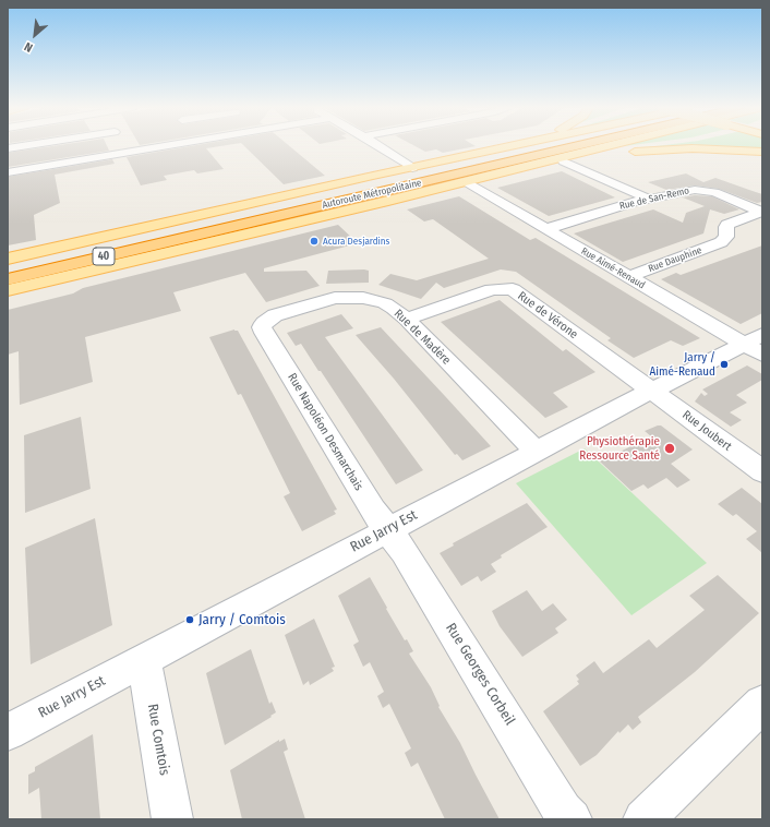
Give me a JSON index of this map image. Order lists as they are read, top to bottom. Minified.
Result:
{"streets":{"highway":["Autoroute Métropolitaine","40"],"street":["Rue de San-Remo","Rue Dauphine","Rue Aimé-Renaud","Rue de Vérone","Rue de Madère","Rue Joubert","Rue Napoléon Desmarchais","Rue Jarry Est","Rue Georges Corbeil","Rue Comtois"]},"crossings":[["Rue de San-Remo","Rue Dauphine"],["Rue de San-Remo","Rue Aimé-Renaud"],["Rue Dauphine","Rue Aimé-Renaud"],["Rue Aimé-Renaud","Rue Jarry Est"],["Rue de Vérone","Rue de Madère"],["Rue de Vérone","Rue Joubert"],["Rue de Vérone","Rue Jarry Est"],["Rue de Madère","Rue Napoléon Desmarchais"],["Rue de Madère","Rue Jarry Est"],["Rue Joubert","Rue Jarry Est"],["Rue Napoléon Desmarchais","Rue Jarry Est"],["Rue Napoléon Desmarchais","Rue Georges Corbeil"],["Rue Jarry Est","Rue Georges Corbeil"],["Rue Jarry Est","Rue Comtois"]],"places":["Acura Desjardins","Jarry / Aimé-Renaud","Physiothérapie Ressource Santé","Jarry / Comtois"],"north":"bottom left"}
